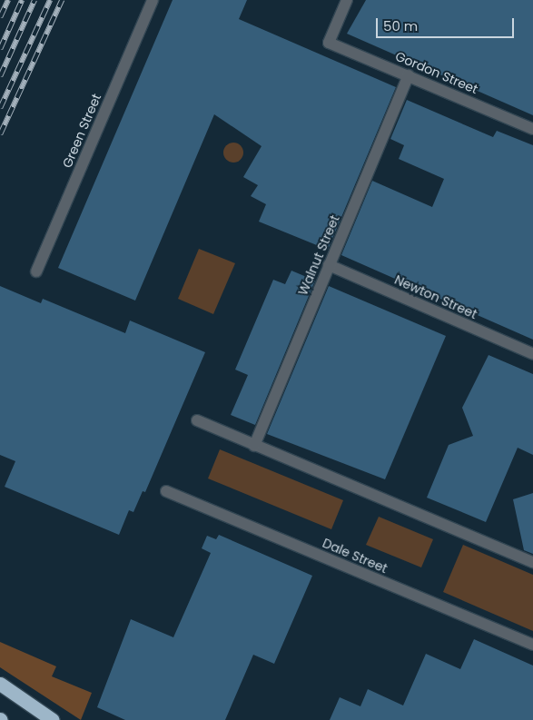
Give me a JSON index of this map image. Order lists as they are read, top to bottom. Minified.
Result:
{"streets":{"street":["Gordon Street","Green Street","Walnut Street","Newton Street","Dale Street"]},"crossings":[["Gordon Street","Walnut Street"],["Walnut Street","Newton Street"]],"scale_bar":"50 m"}
